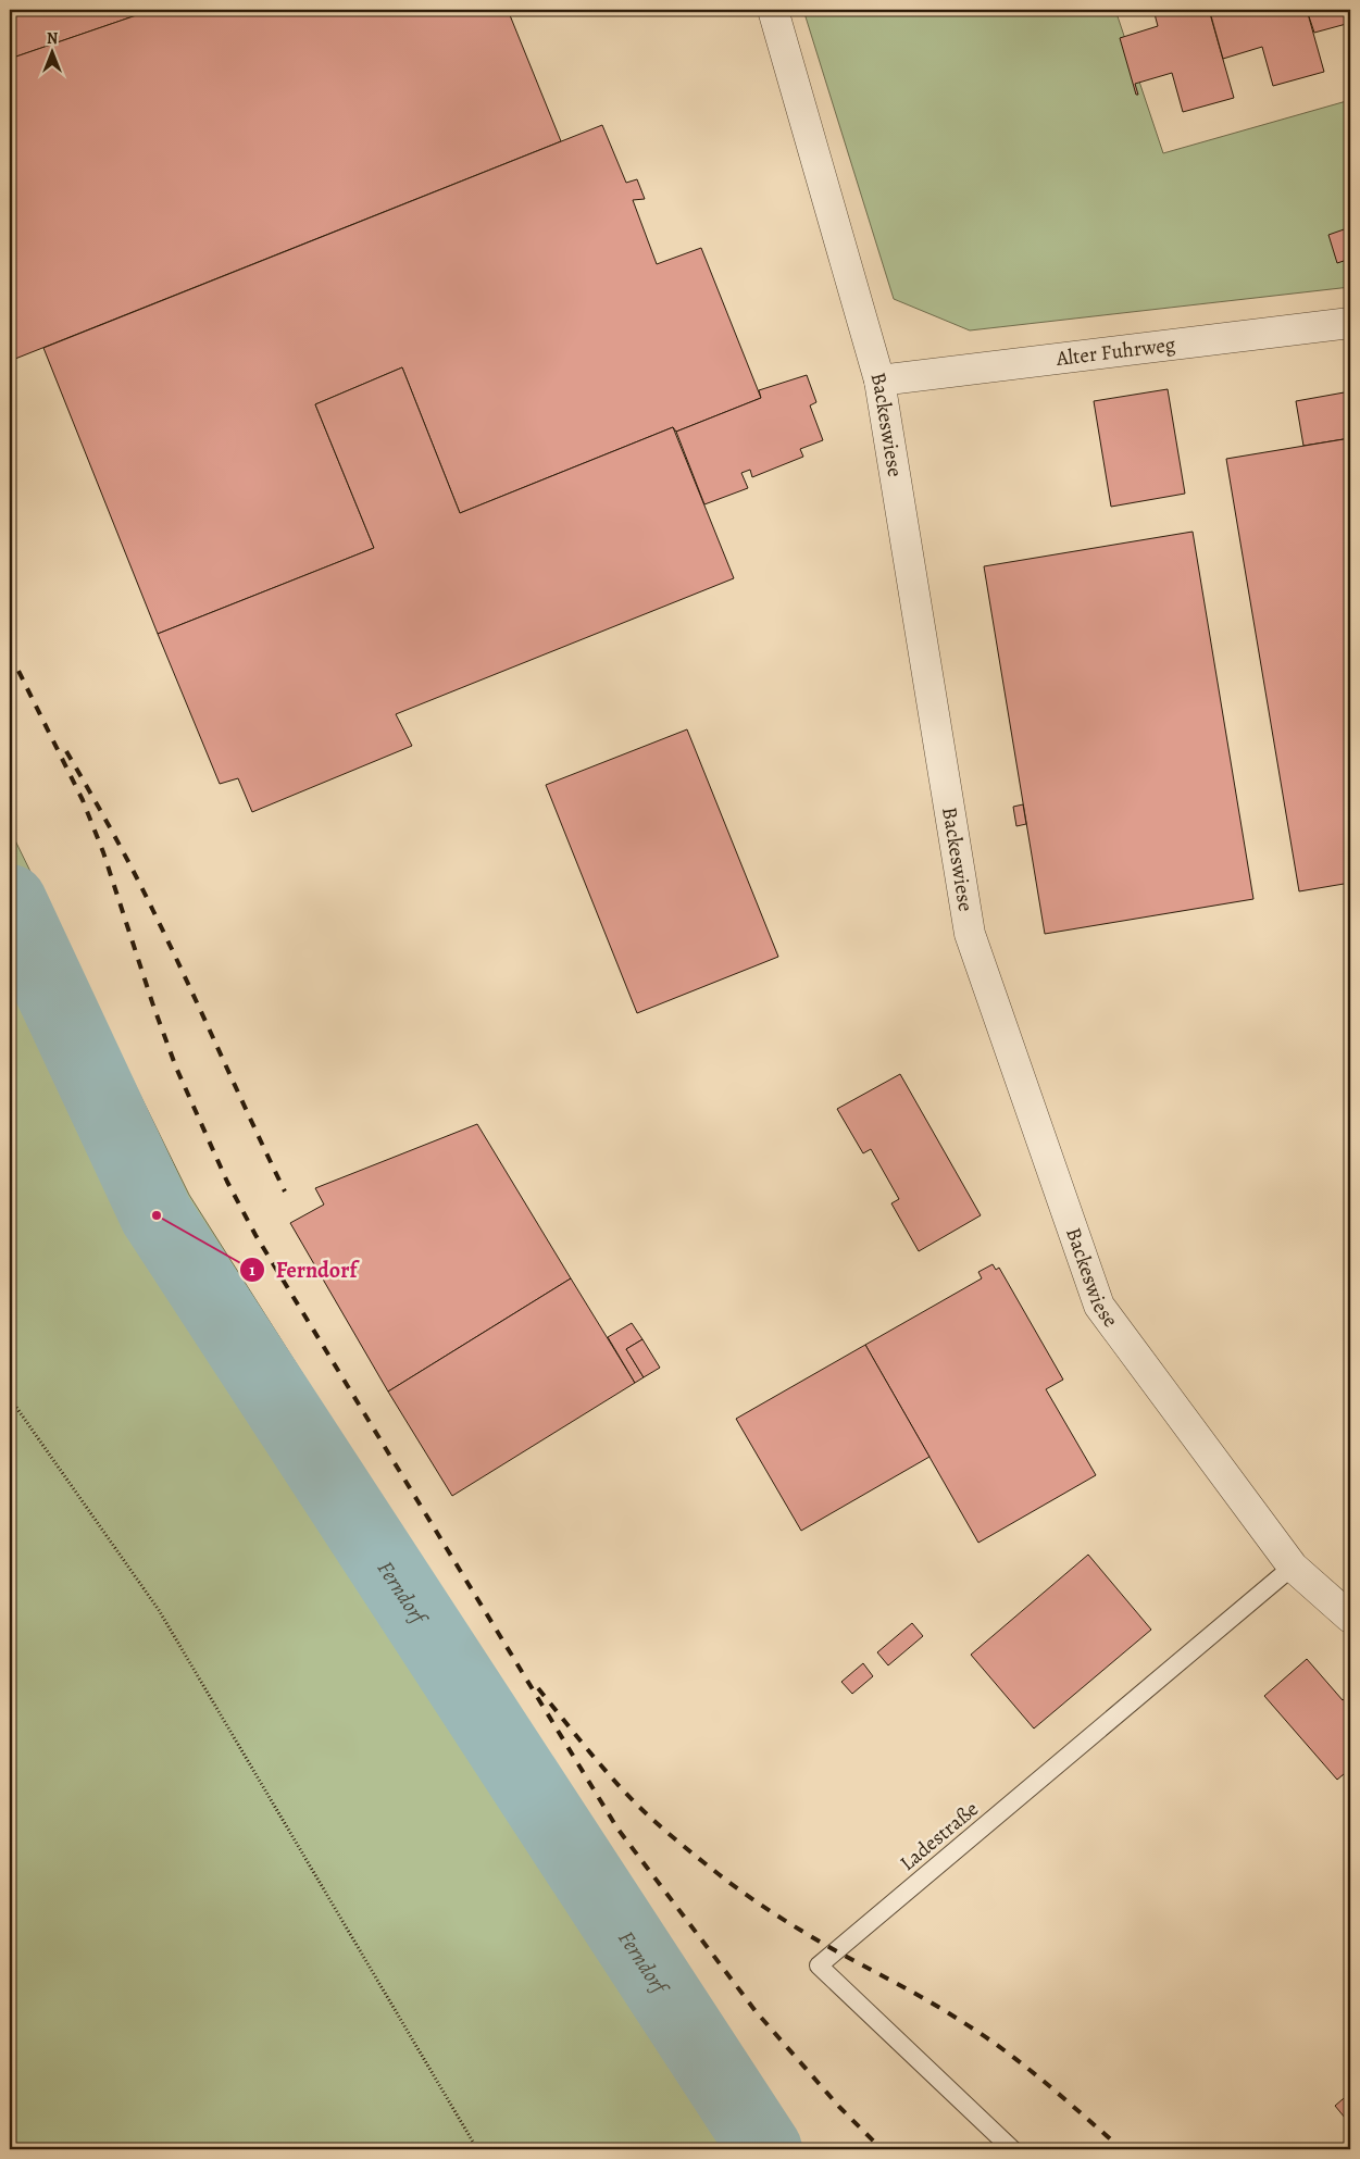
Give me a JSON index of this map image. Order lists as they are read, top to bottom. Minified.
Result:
{"streets":{"street":["Alter Fuhrweg","Backeswiese"],"lane":["Ladestraße"]},"crossings":[["Alter Fuhrweg","Backeswiese"],["Backeswiese","Ladestraße"]],"water":["Ferndorf"],"places":["Ferndorf"],"north":"top"}
